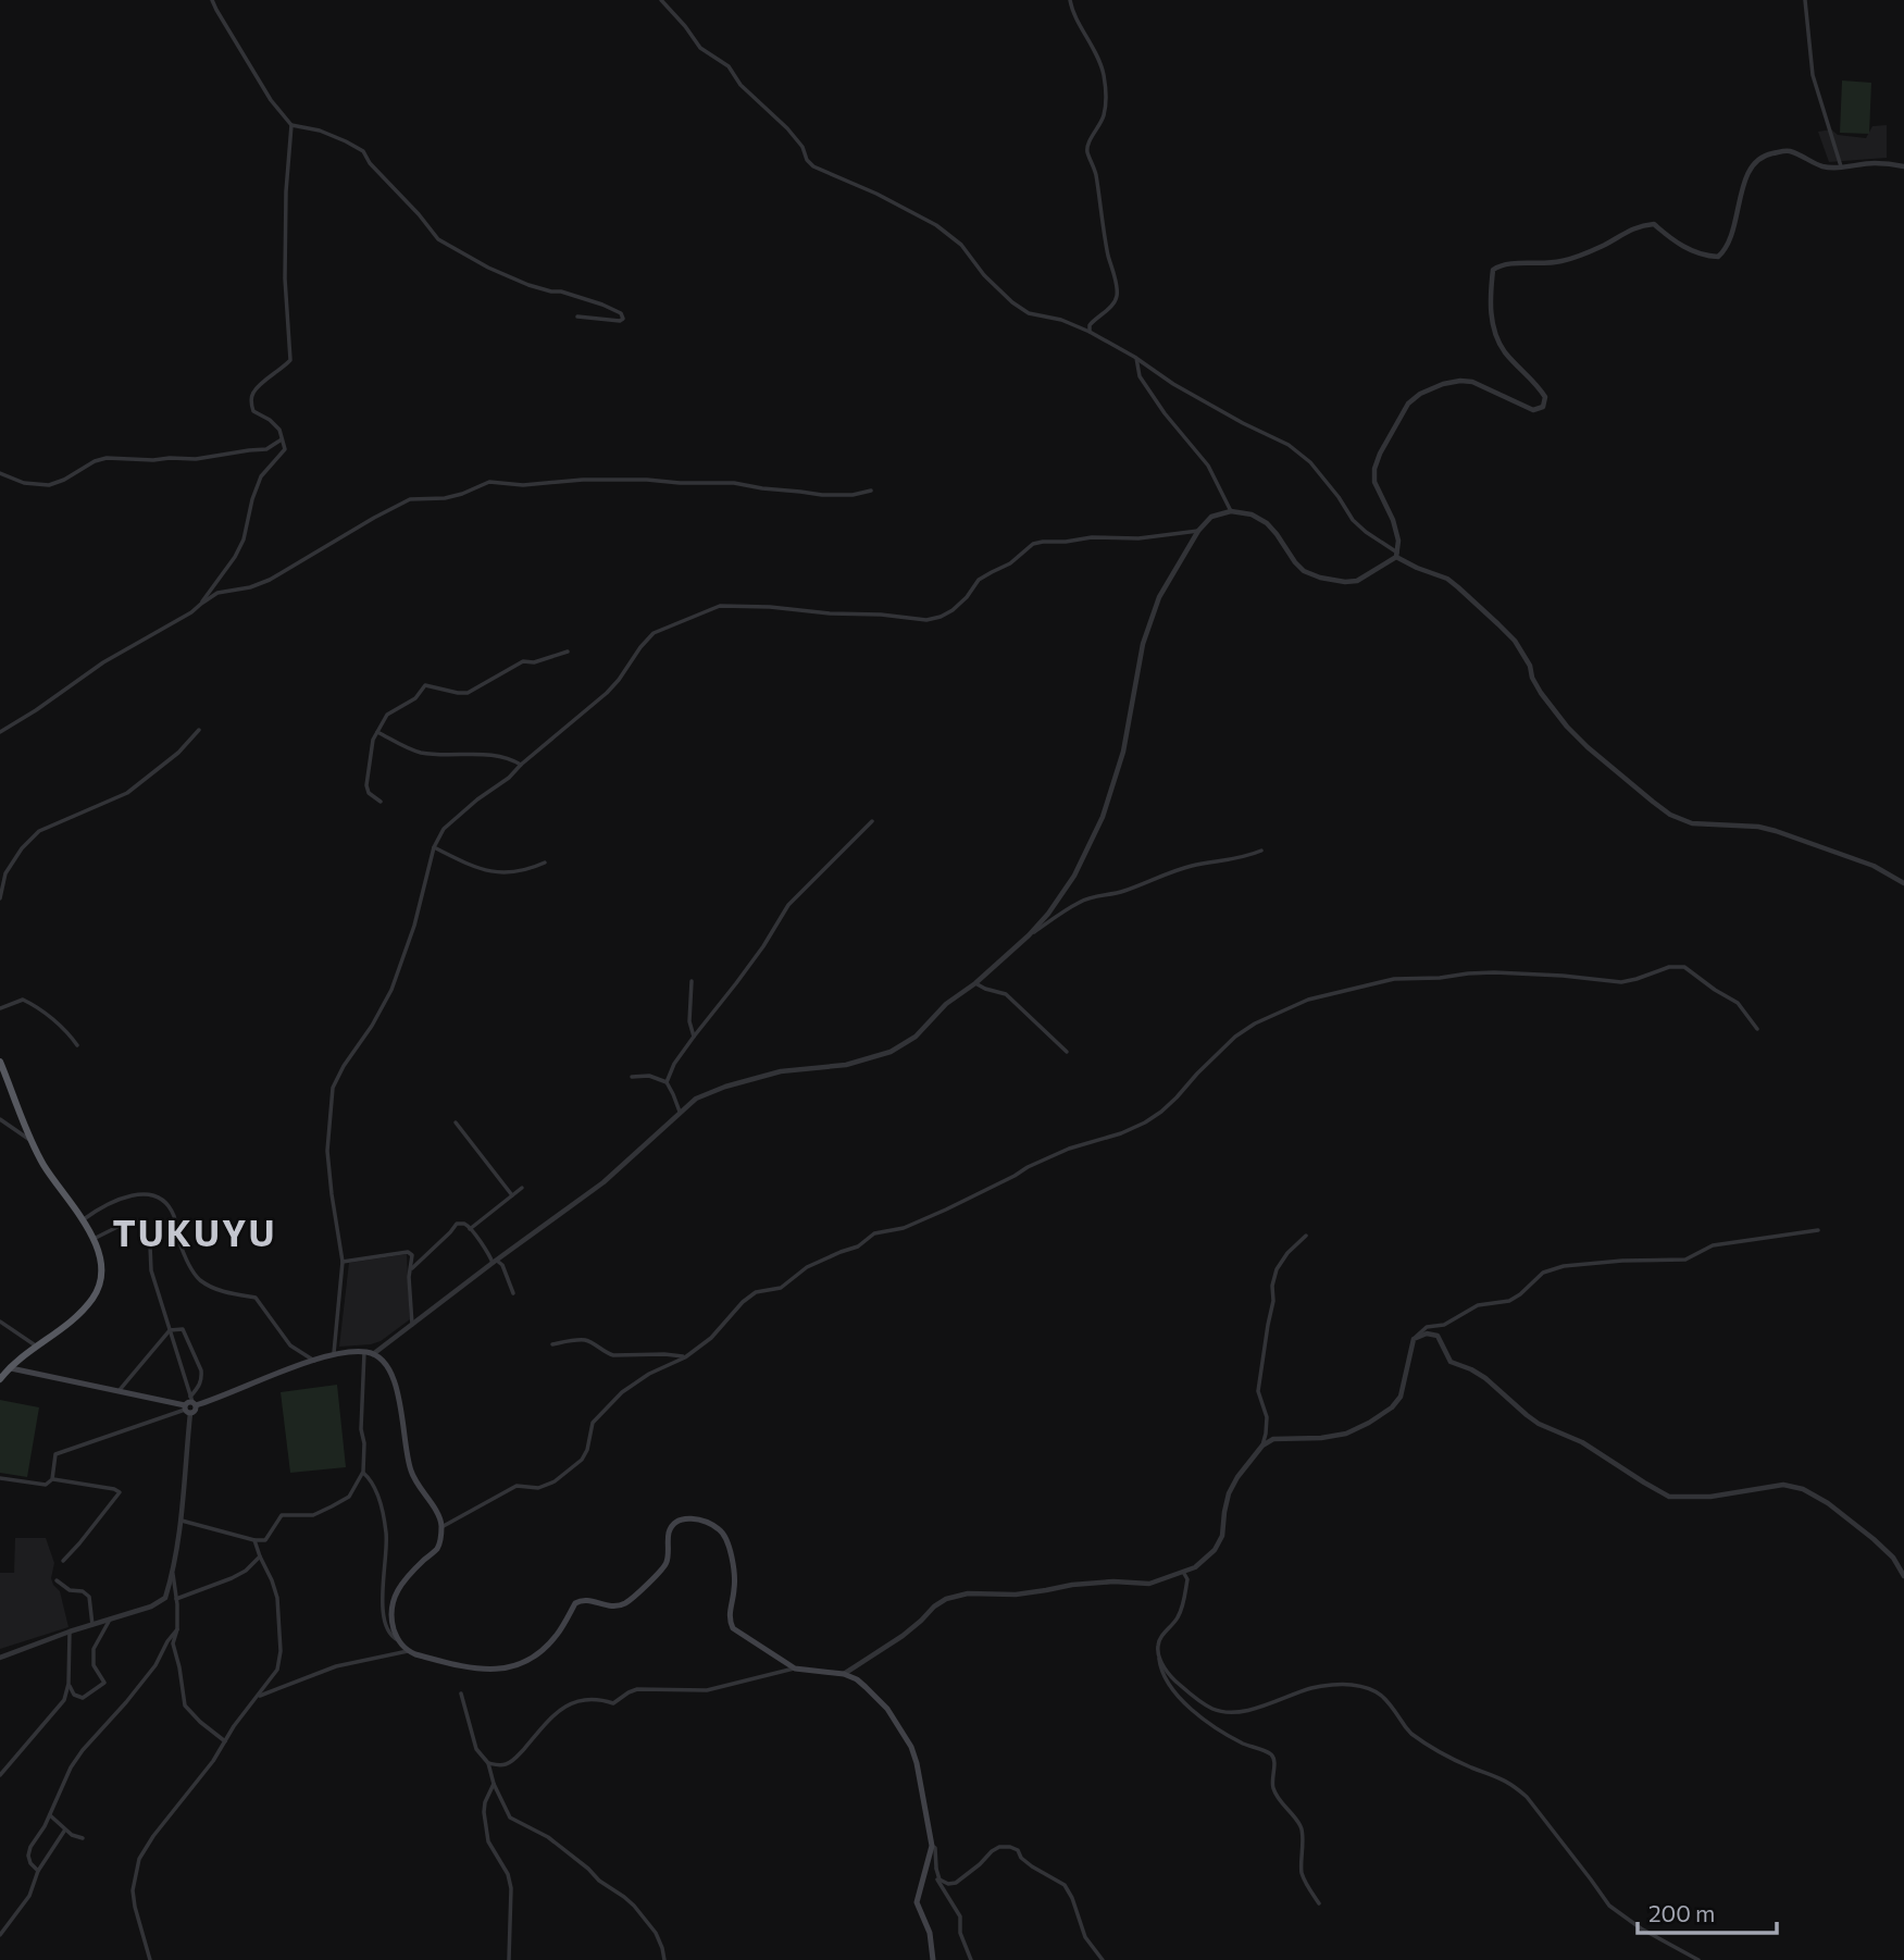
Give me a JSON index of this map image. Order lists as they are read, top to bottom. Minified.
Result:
{"districts":["TUKUYU"],"scale_bar":"200 m"}
